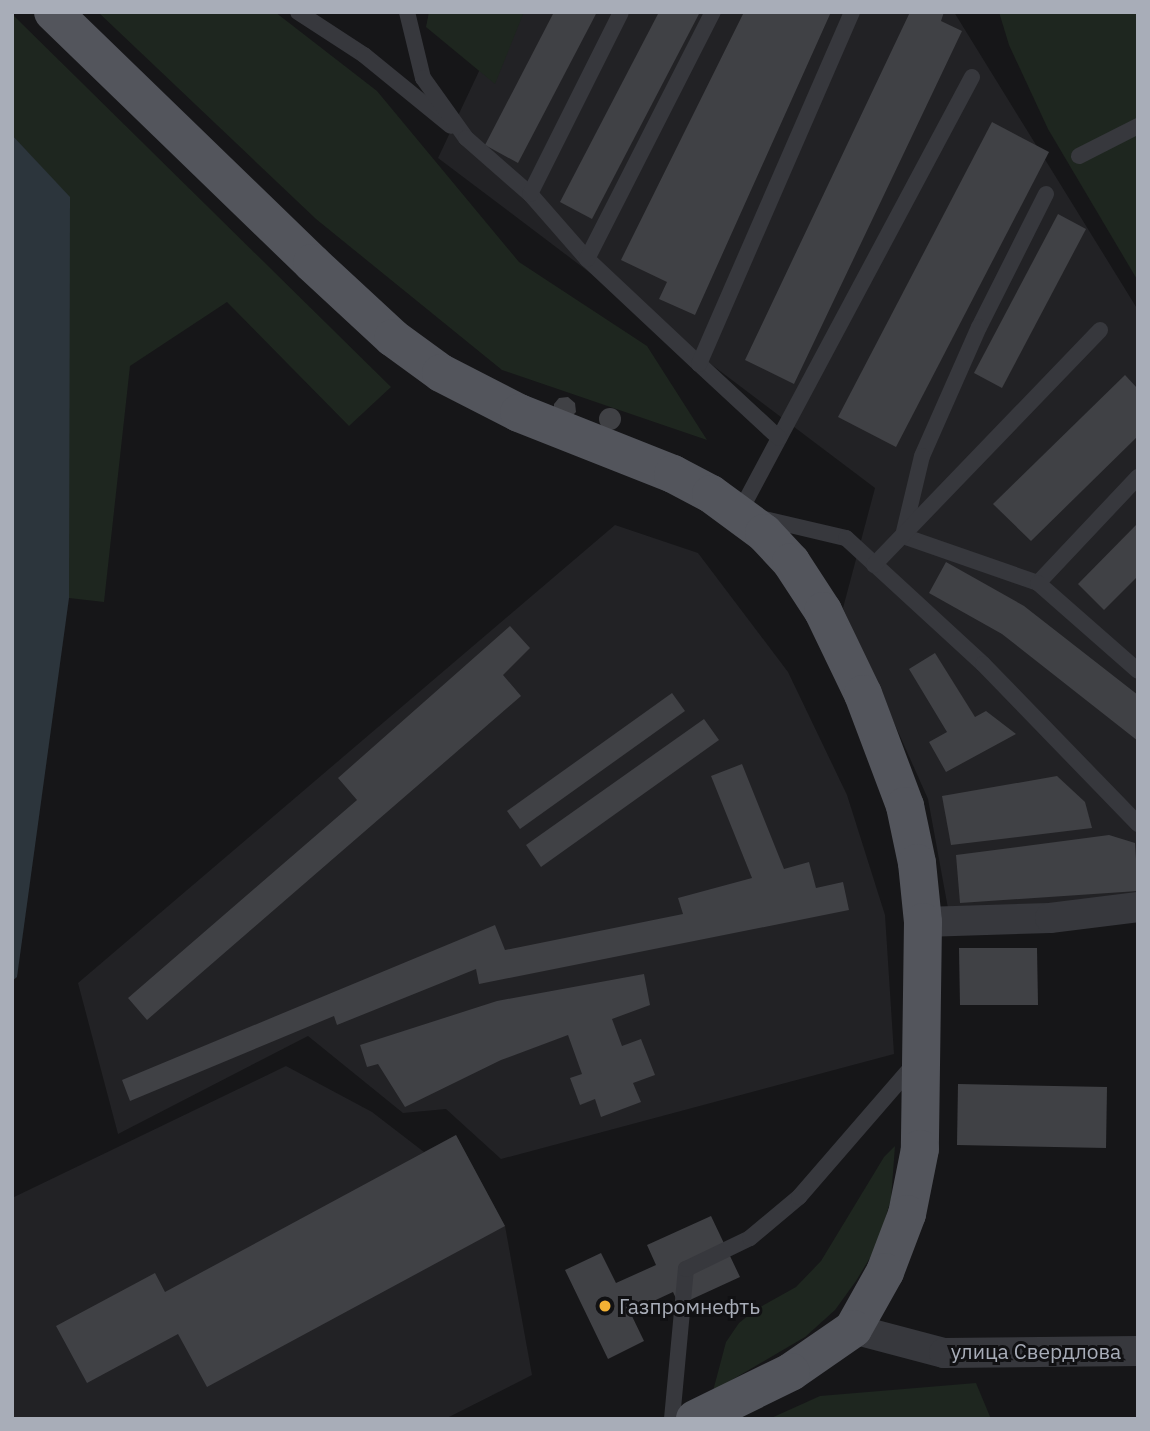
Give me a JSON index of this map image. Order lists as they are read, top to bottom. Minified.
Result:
{"streets":{"street":["улица Свердлова"]},"places":["Газпромнефть"]}
